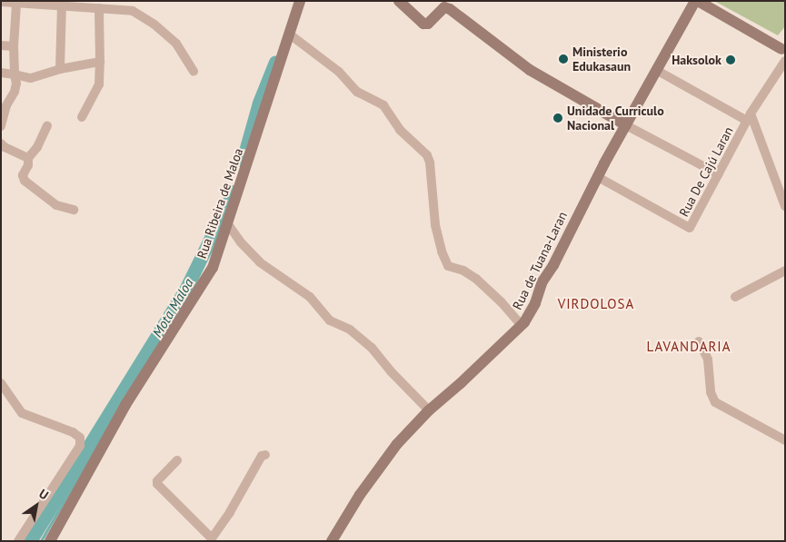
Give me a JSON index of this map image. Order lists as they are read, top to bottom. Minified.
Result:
{"streets":{"street":["Rua De Cajú Laran","Rua Ribeira de Maloa","Rua de Tuana-Laran"]},"crossings":[["Rua De Cajú Laran","Rua de Tuana-Laran"]],"districts":["VIRDOLOSA","LAVANDARIA"],"water":["Mota Maloa"],"places":["Ministerio Edukasaun","Haksolok","Unidade Curriculo Nacional"],"north":"top right"}
